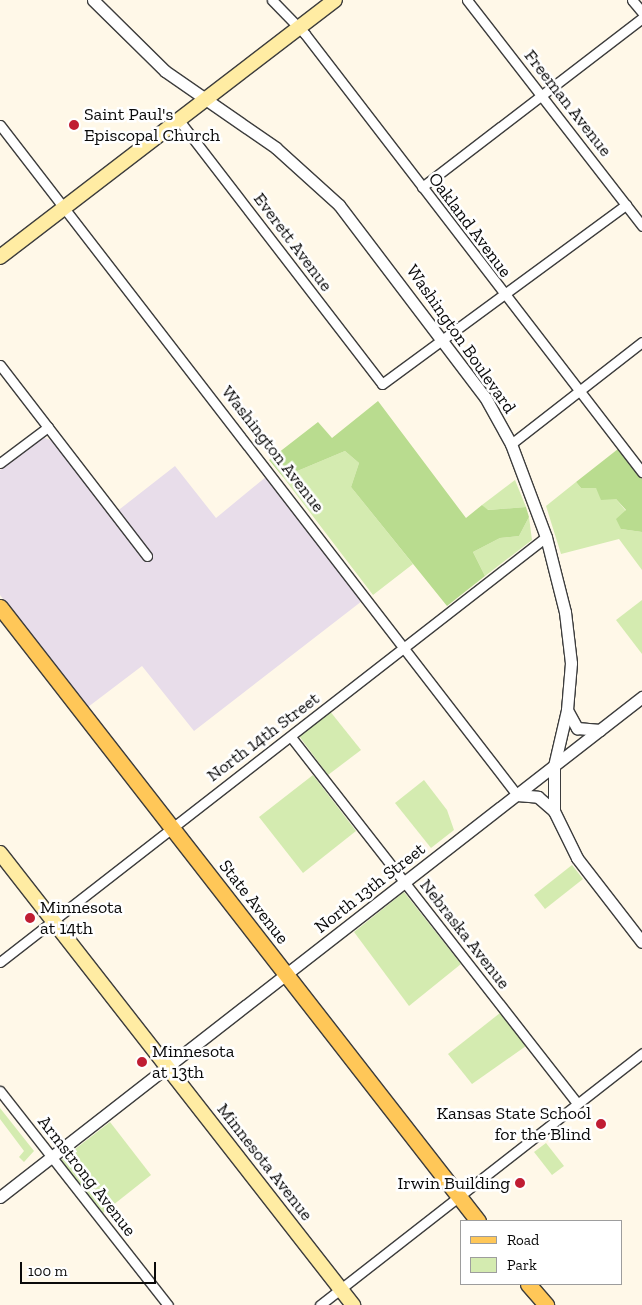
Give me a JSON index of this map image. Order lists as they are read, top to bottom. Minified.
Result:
{"streets":{"main road":["State Avenue","Minnesota Avenue"],"street":["Freeman Avenue","Oakland Avenue","Everett Avenue","Washington Boulevard","Washington Avenue","North 14th Street","North 13th Street","Nebraska Avenue","Armstrong Avenue"]},"crossings":[["Everett Avenue","Washington Boulevard"],["Washington Boulevard","North 14th Street"],["Washington Boulevard","North 13th Street"],["Washington Avenue","North 14th Street"],["Washington Avenue","North 13th Street"],["North 14th Street","State Avenue"],["North 14th Street","Nebraska Avenue"],["North 14th Street","Minnesota Avenue"],["North 13th Street","State Avenue"],["North 13th Street","Nebraska Avenue"],["North 13th Street","Minnesota Avenue"],["North 13th Street","Armstrong Avenue"]],"places":["Saint Paul's Episcopal Church","Minnesota at 14th","Minnesota at 13th","Kansas State School for the Blind","Irwin Building"],"legend":["Road","Park"],"scale_bar":"100 m"}
